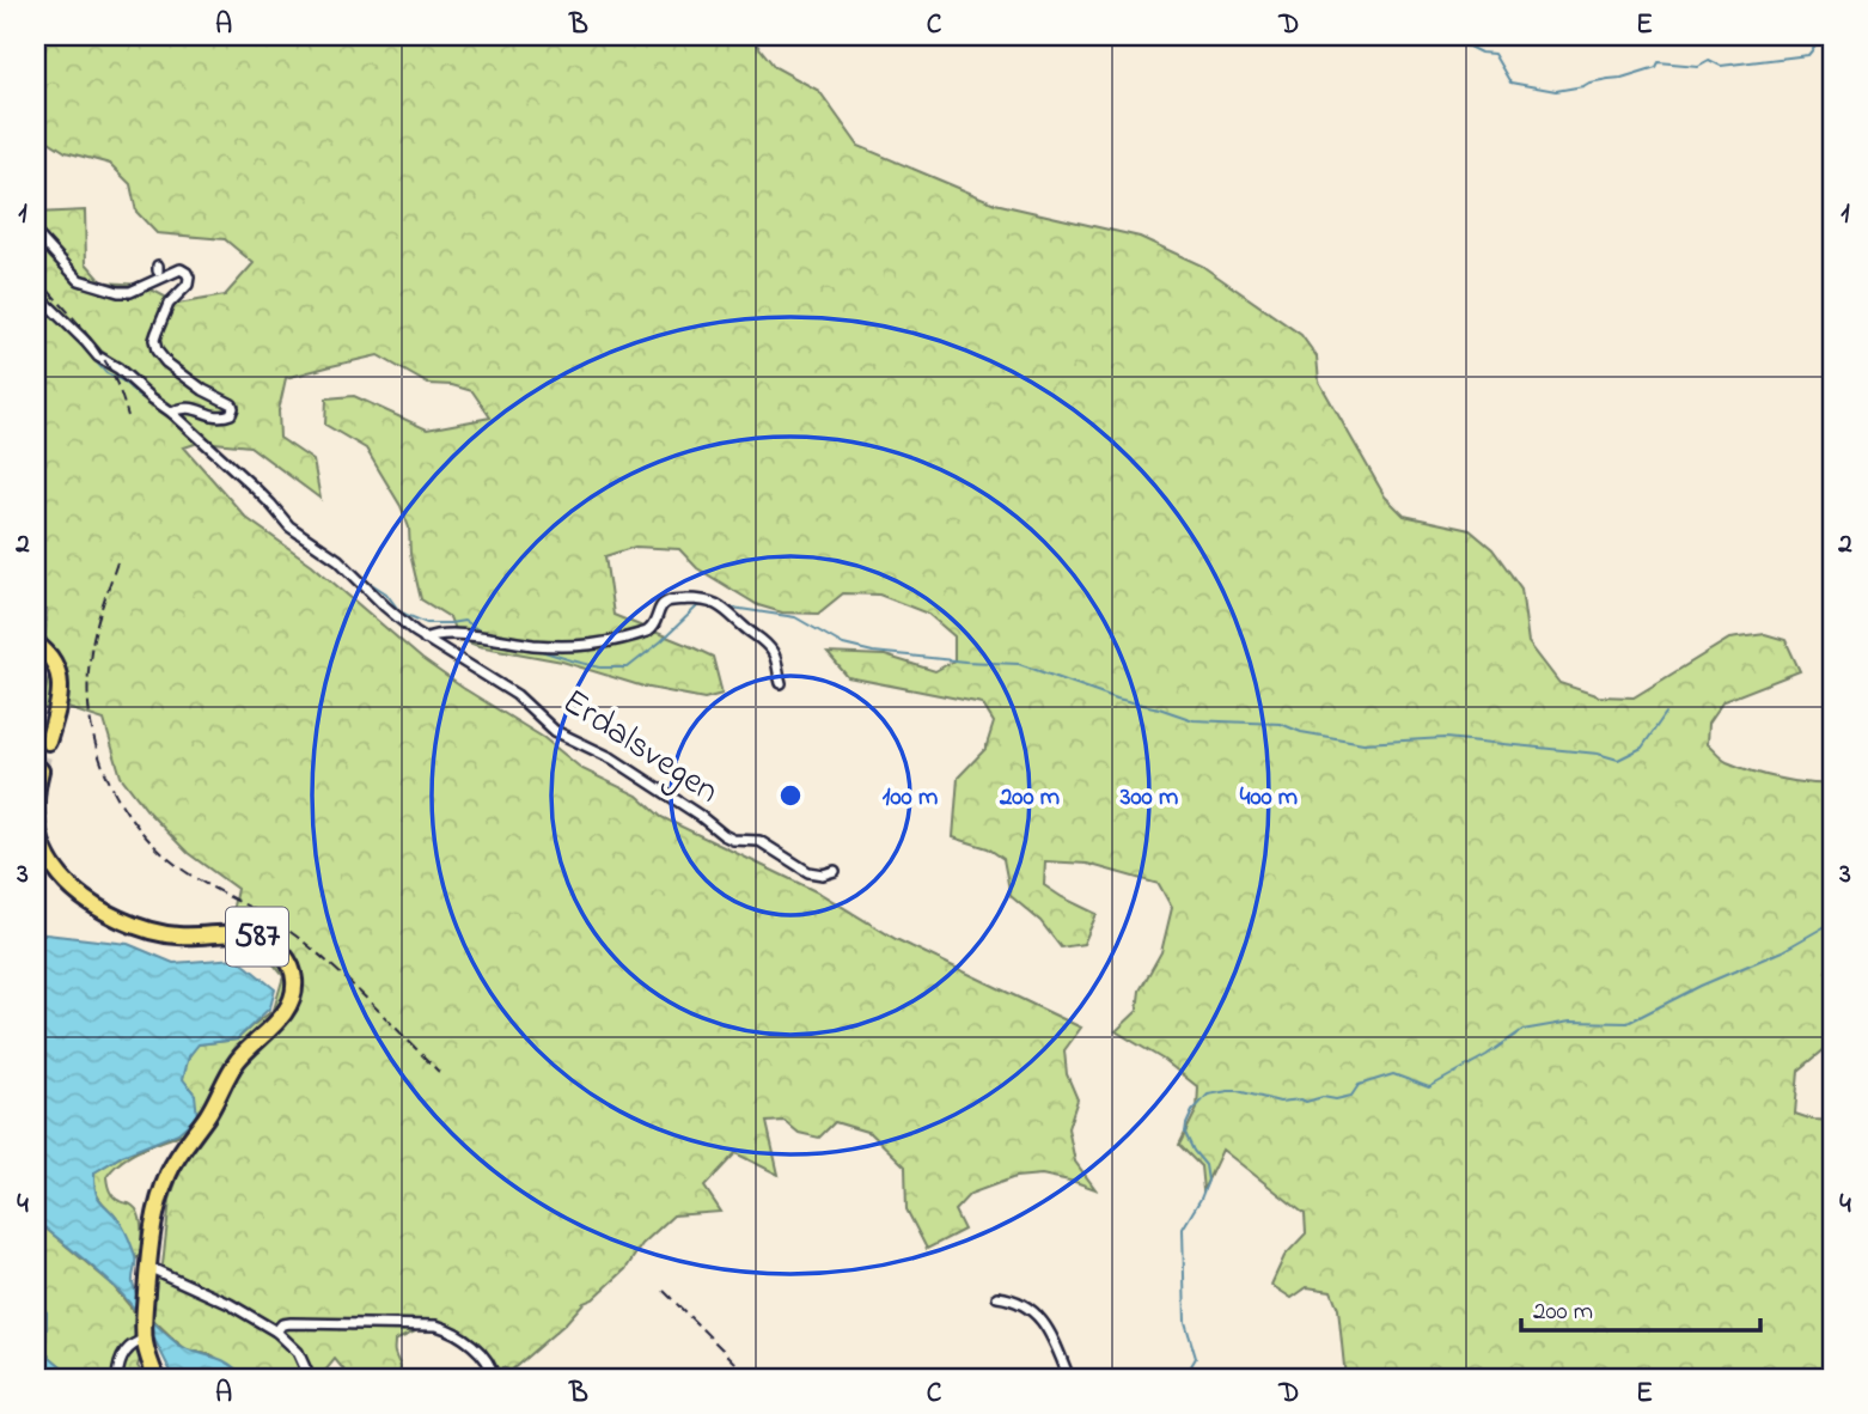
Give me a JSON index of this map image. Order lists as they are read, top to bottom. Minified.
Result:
{"streets":{"main road":["587"],"street":["Erdalsvegen"]},"scale_bar":"200 m","grid":{"columns":["A","B","C","D","E"],"rows":["1","2","3","4"]},"rings":["100 m","200 m","300 m","400 m"]}
